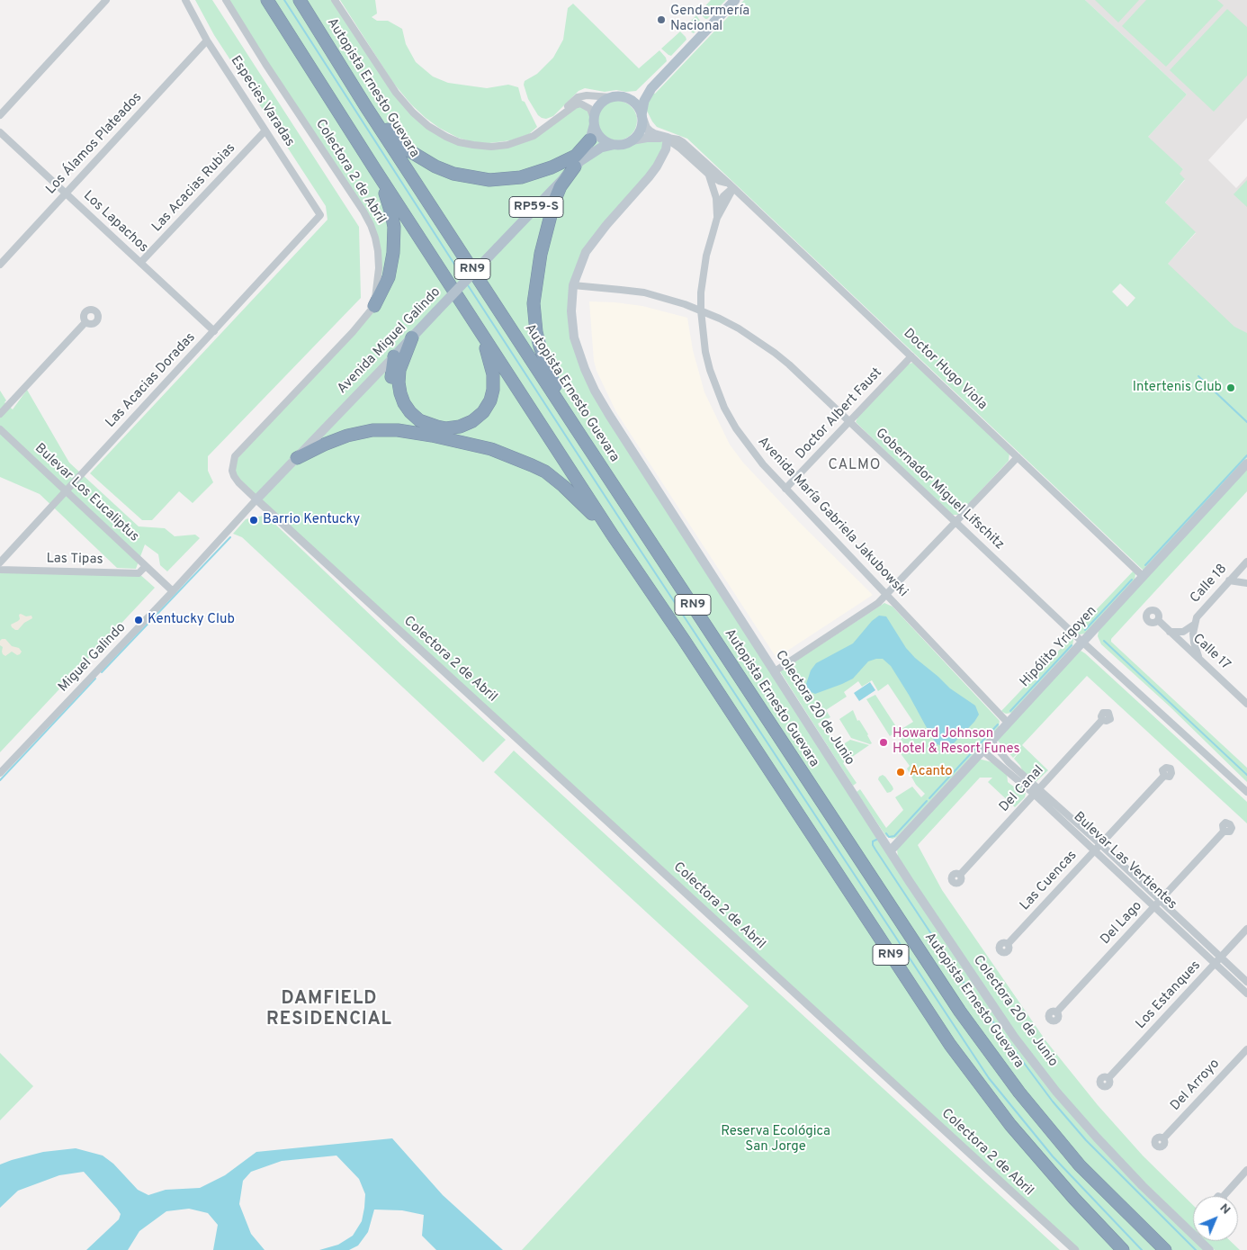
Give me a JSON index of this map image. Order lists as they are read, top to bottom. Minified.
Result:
{"streets":{"highway":["Autopista Ernesto Guevara","RN9"],"main road":["RP59-S","Avenida Miguel Galindo","Doctor Hugo Viola","Hipólito Yrigoyen","Colectora 20 de Junio"],"street":["Especies Varadas","Los Álamos Plateados","Colectora 2 de Abril","Las Acacias Rubias","Los Lapachos","Las Acacias Doradas","Doctor Albert Faust","Gobernador Miguel Lifschitz","Bulevar Los Eucaliptus","Avenida María Gabriela Jakubowski","Las Tipas","Calle 18","Calle 17","Miguel Galindo","Del Canal","Bulevar Las Vertientes","Las Cuencas","Del Lago","Los Estanques","Del Arroyo"]},"crossings":[["Especies Varadas","Los Álamos Plateados"],["Especies Varadas","Las Acacias Rubias"],["Especies Varadas","Las Acacias Doradas"],["Los Álamos Plateados","Los Lapachos"],["Colectora 2 de Abril","Avenida Miguel Galindo"],["Colectora 2 de Abril","Miguel Galindo"],["Las Acacias Rubias","Los Lapachos"],["Los Lapachos","Las Acacias Doradas"],["Avenida Miguel Galindo","Doctor Hugo Viola"],["Avenida Miguel Galindo","Miguel Galindo"],["Doctor Hugo Viola","Doctor Albert Faust"],["Doctor Hugo Viola","Avenida María Gabriela Jakubowski"],["Doctor Hugo Viola","Hipólito Yrigoyen"],["Doctor Hugo Viola","Colectora 20 de Junio"],["Las Acacias Doradas","Bulevar Los Eucaliptus"],["Doctor Albert Faust","Gobernador Miguel Lifschitz"],["Doctor Albert Faust","Avenida María Gabriela Jakubowski"],["Gobernador Miguel Lifschitz","Avenida María Gabriela Jakubowski"],["Gobernador Miguel Lifschitz","Hipólito Yrigoyen"],["Gobernador Miguel Lifschitz","Colectora 20 de Junio"],["Bulevar Los Eucaliptus","Las Tipas"],["Bulevar Los Eucaliptus","Miguel Galindo"],["Avenida María Gabriela Jakubowski","Hipólito Yrigoyen"],["Calle 18","Calle 17"],["Hipólito Yrigoyen","Colectora 20 de Junio"],["Hipólito Yrigoyen","Bulevar Las Vertientes"],["Del Canal","Bulevar Las Vertientes"],["Bulevar Las Vertientes","Las Cuencas"],["Bulevar Las Vertientes","Del Lago"],["Bulevar Las Vertientes","Los Estanques"]],"districts":["CALMO","DAMFIELD RESIDENCIAL"],"parks":["Reserva Ecológica San Jorge"],"places":["Gendarmería Nacional","Intertenis Club","Barrio Kentucky","Kentucky Club","Howard Johnson Hotel & Resort Funes","Acanto"],"north":"top right"}
